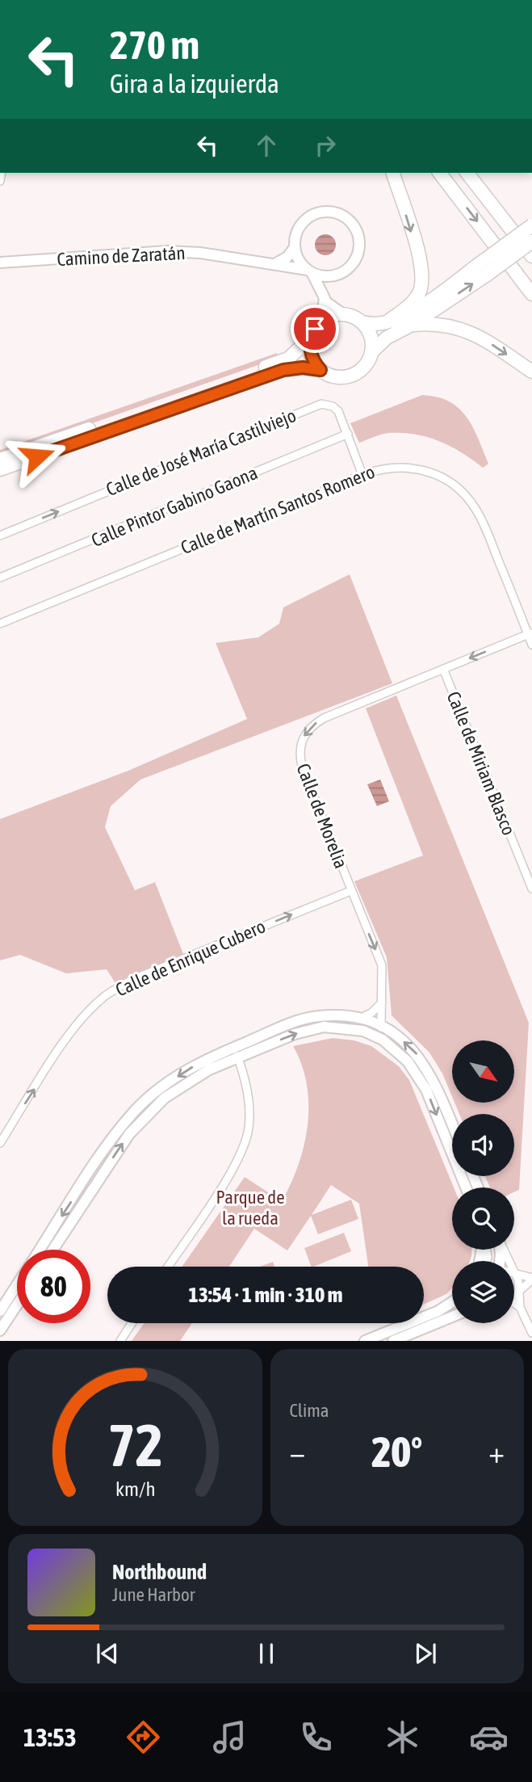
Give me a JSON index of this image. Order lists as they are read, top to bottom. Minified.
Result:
{"streets":{"street":["Camino de Zaratán","Calle de José María Castilviejo","Calle Pintor Gabino Gaona","Calle de Martín Santos Romero","Calle de Miriam Blasco","Calle de Morelia","Calle de Enrique Cubero"]},"crossings":[["Calle de José María Castilviejo","Calle Pintor Gabino Gaona"],["Calle de José María Castilviejo","Calle de Martín Santos Romero"],["Calle de Martín Santos Romero","Calle de Morelia"],["Calle de Miriam Blasco","Calle de Morelia"],["Calle de Morelia","Calle de Enrique Cubero"]],"one_way":["Calle de José María Castilviejo","Calle de Enrique Cubero"],"parks":["Parque de la rueda"],"north":"bottom right","page":{"turn":["270 m","Gira a la izquierda"],"limit":"80","trip":"13:54 · 1 min · 310 m","tile":"Clima","heat":["−","20°","+"],"song":["Northbound","June Harbor"],"tabs":"13:53","gauge":["72","km/h"]}}
